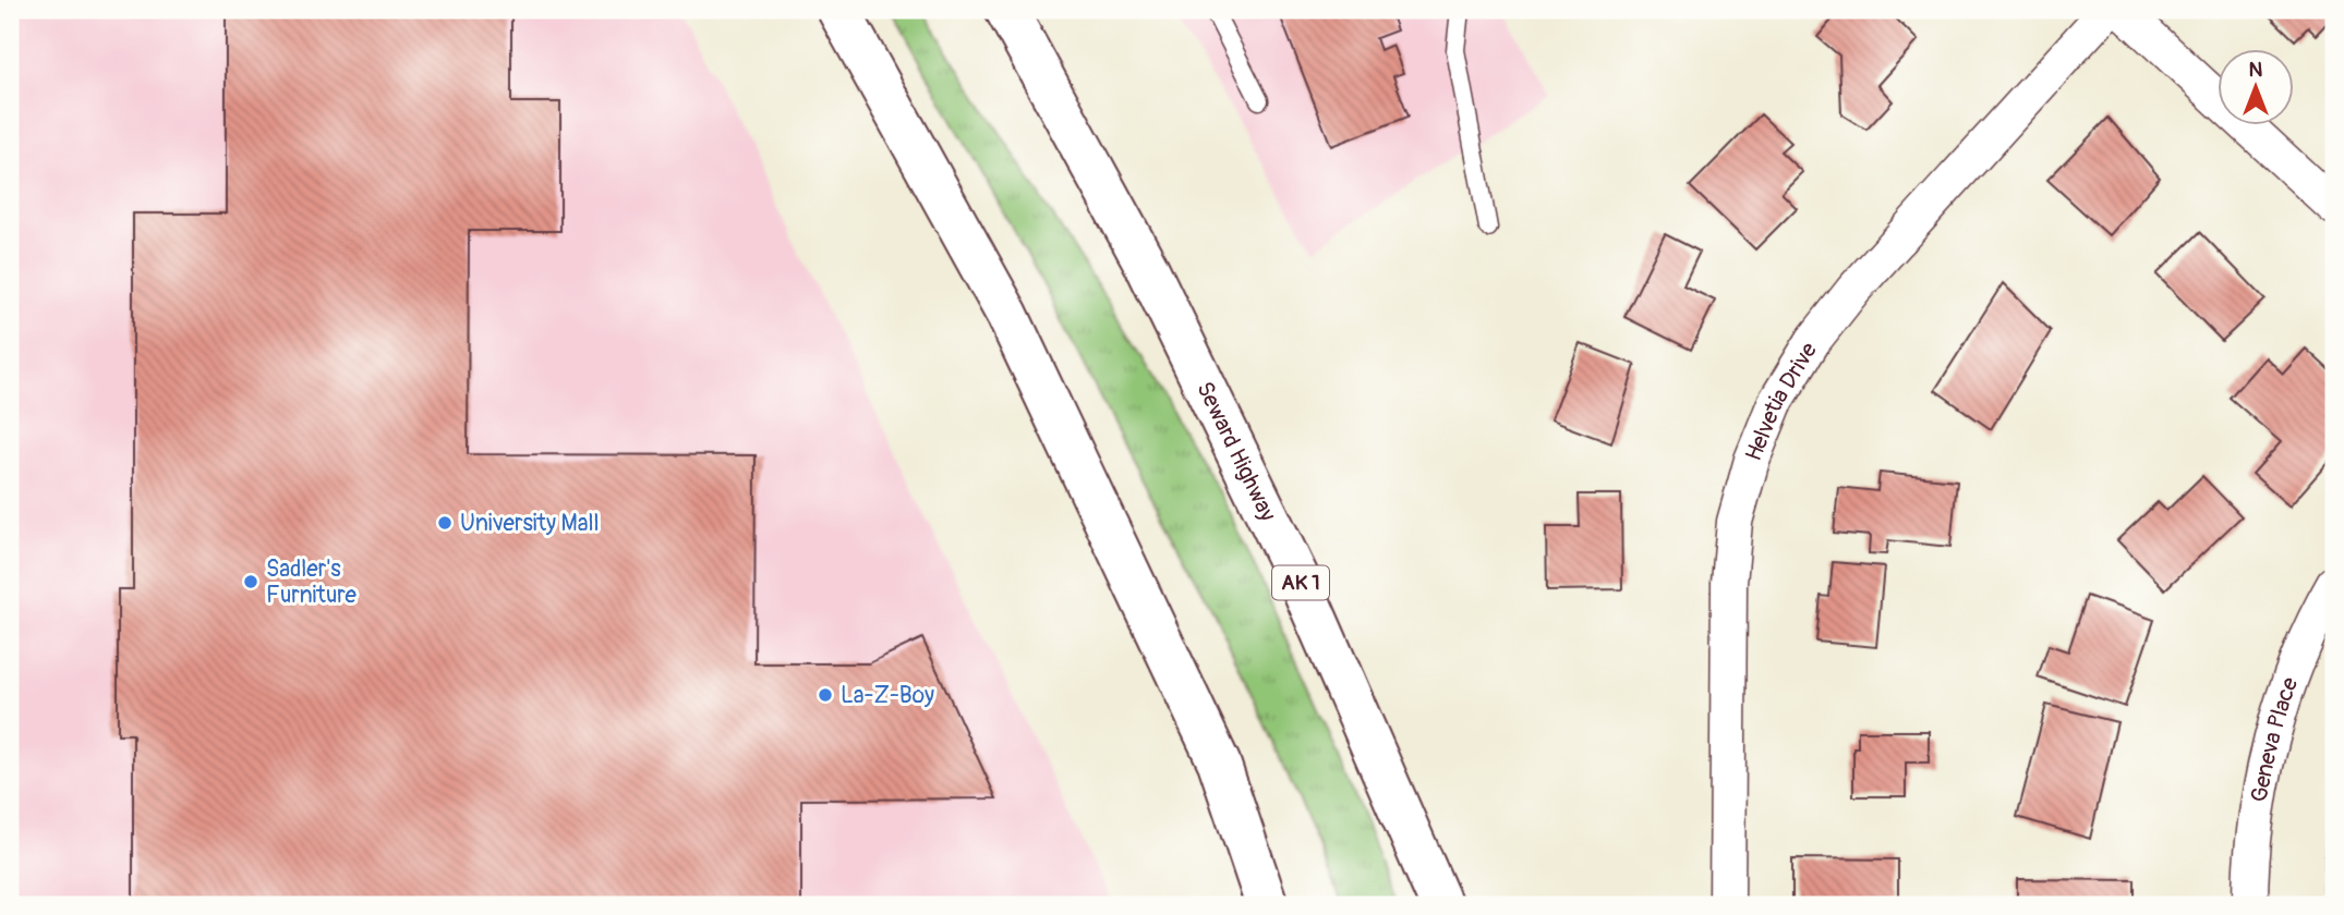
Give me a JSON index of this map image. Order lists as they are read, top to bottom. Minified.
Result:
{"streets":{"highway":["Seward Highway","AK 1"],"street":["Helvetia Drive","Geneva Place"]},"places":["University Mall","Sadler's Furniture","La-Z-Boy"],"north":"top"}
